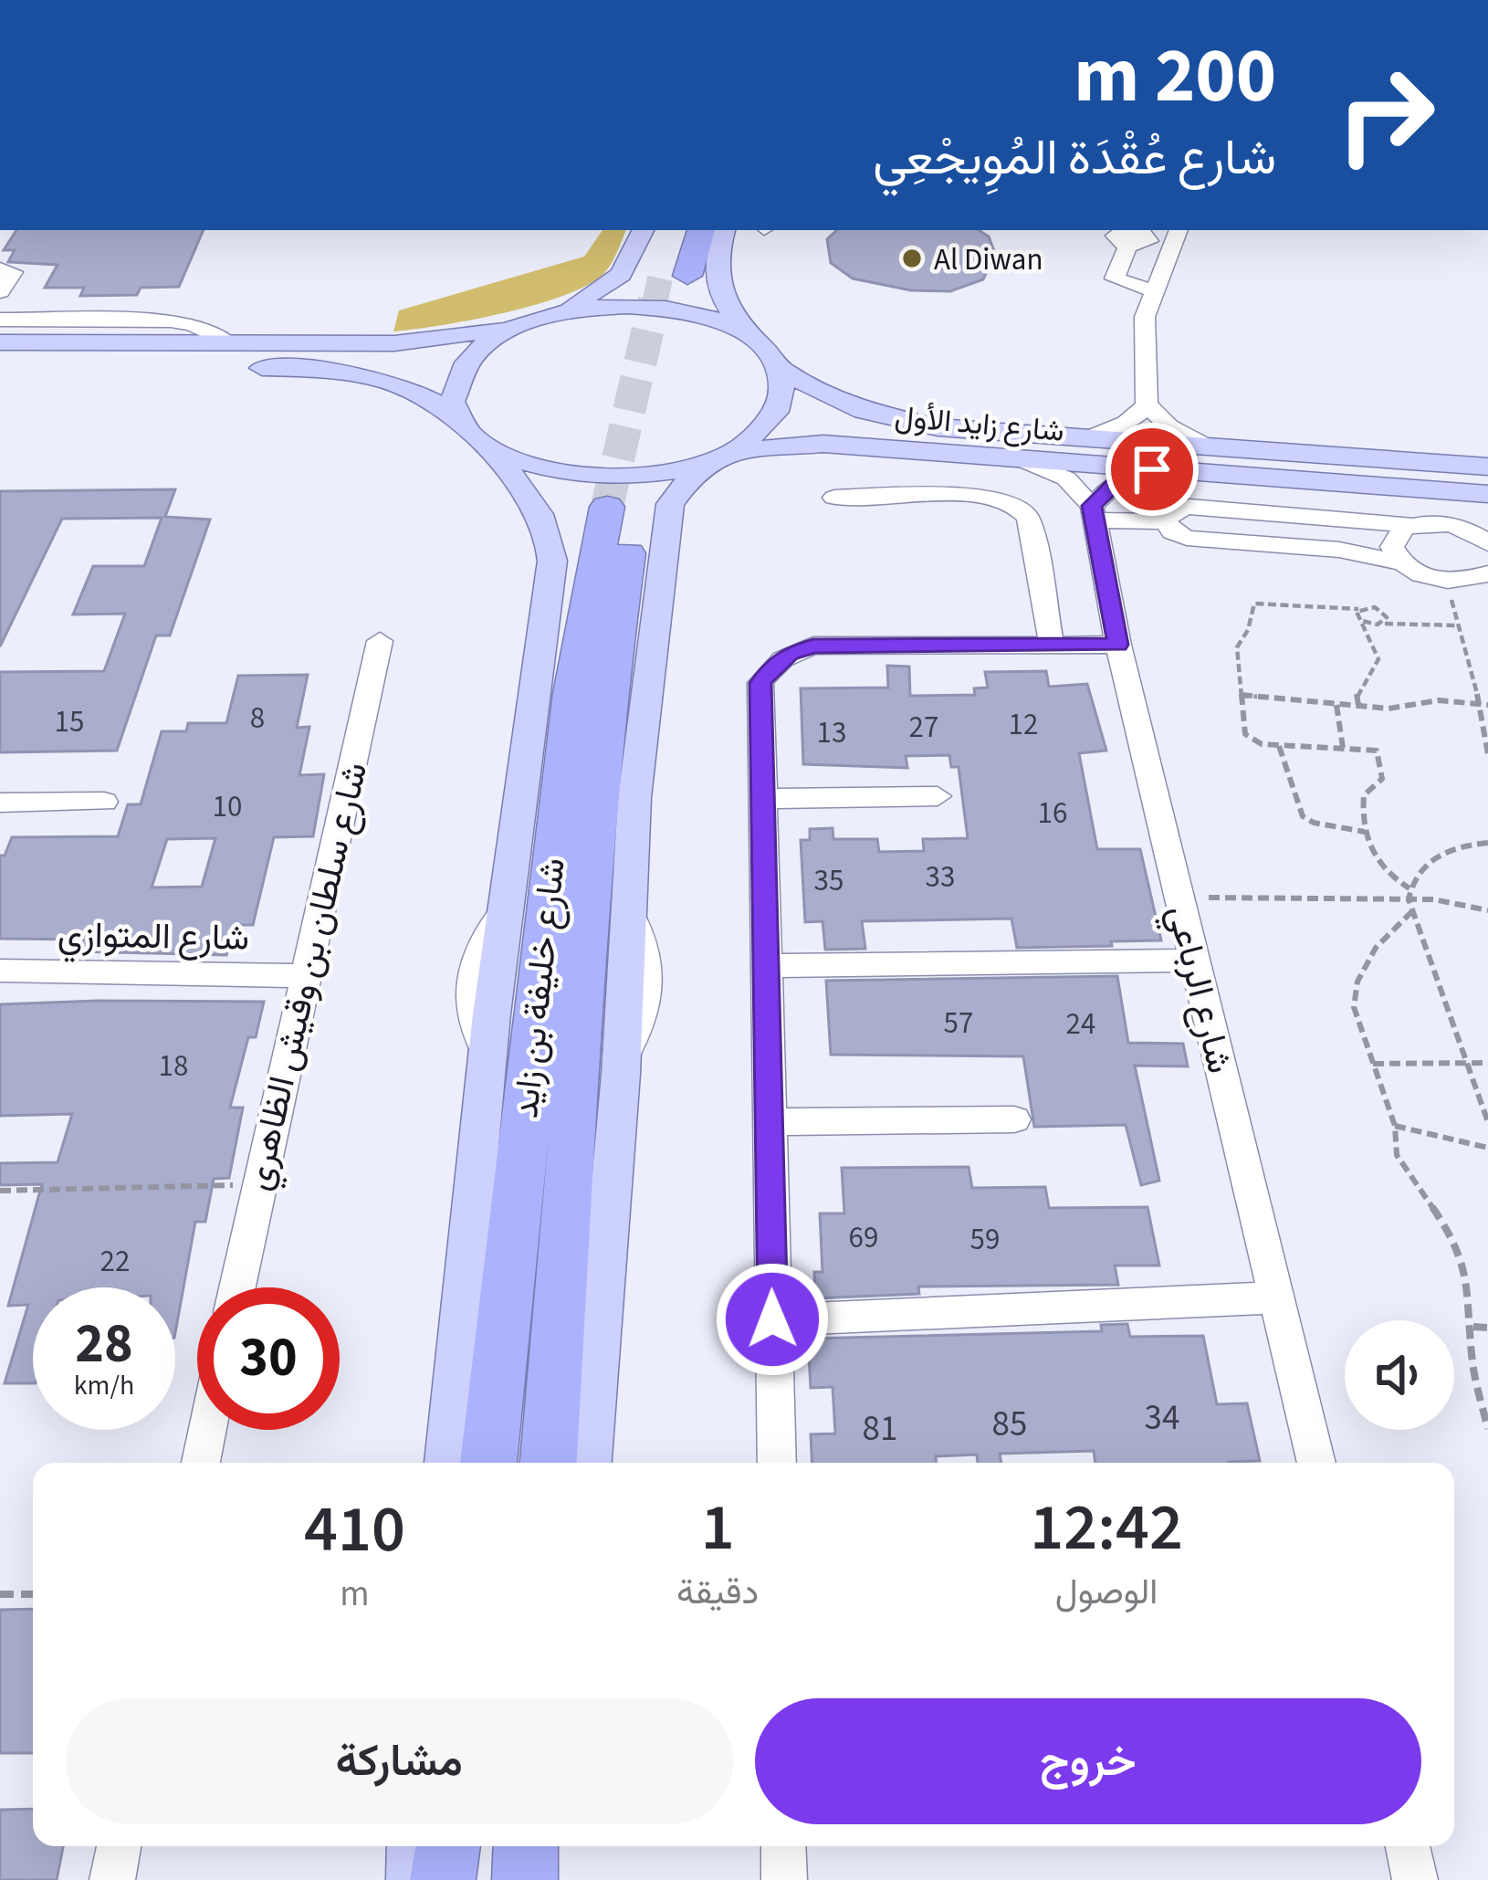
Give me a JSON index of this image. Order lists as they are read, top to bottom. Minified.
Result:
{"streets":{"highway":["شارع خليفة بن زايد"],"main road":["شارع زايد الأول"],"street":["شارع المتوازي","شارع سلطان بن وقيش الظاهري","شارع الرباعي"]},"crossings":[["شارع المتوازي","شارع سلطان بن وقيش الظاهري"]],"places":["Al Diwan"],"house_numbers":["8","15","12","27","13","10","16","33","35","57","24","18","69","59","22","34","85","81"],"page":{"turn":["200 m","شارع عُقْدَة المُوِيجْعِي"],"speed":"28 km/h","limit":"30","eta":["12:42","الوصول","1","دقيقة","410","m"],"buttons":["خروج","مشاركة"]}}
